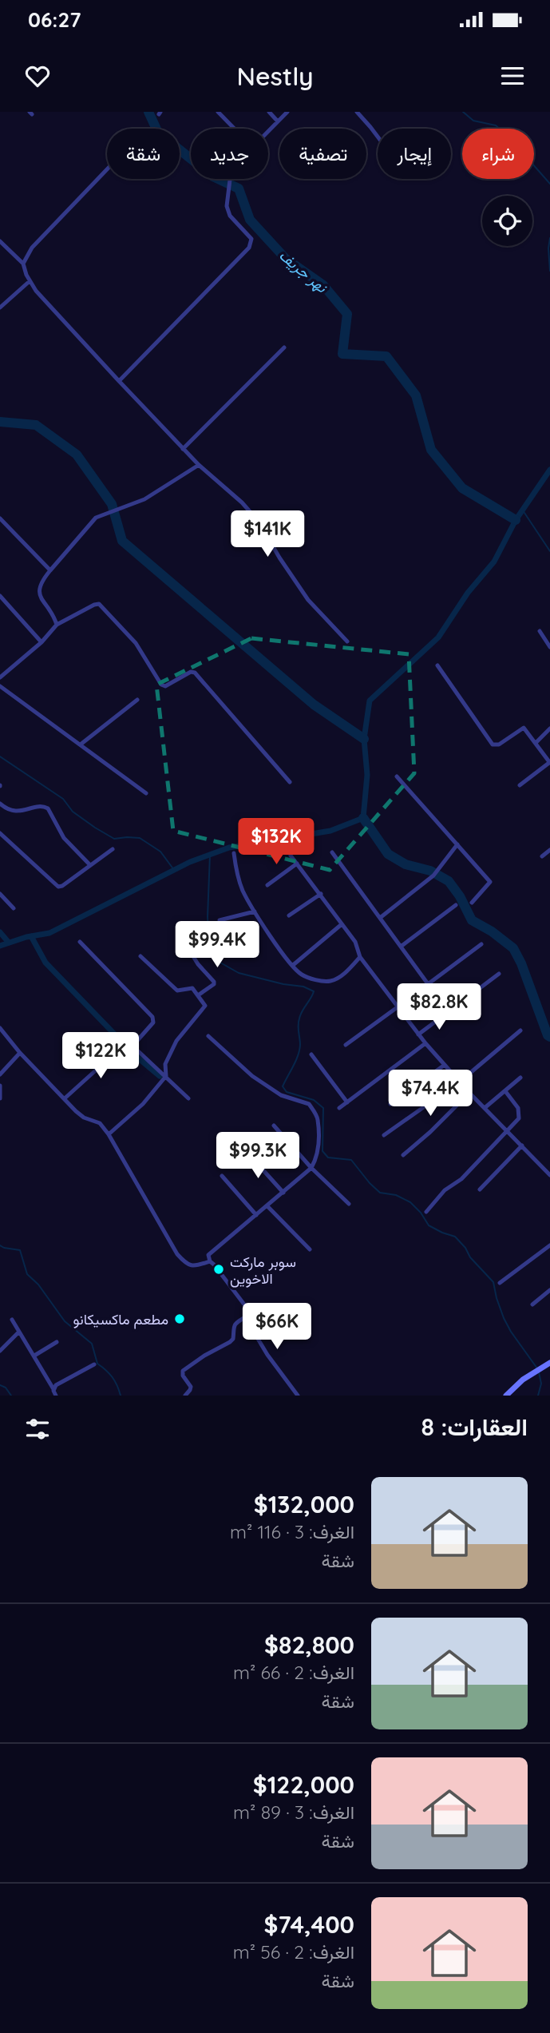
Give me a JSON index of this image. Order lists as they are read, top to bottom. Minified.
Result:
{"water":["نهر جريف"],"places":["سوبر ماركت الاخوين","مطعم ماكسيكانو"],"page":{"status":"06:27","header":"Nestly","chip":["شراء","إيجار","تصفية","جديد","شقة"],"price":["$141K","$132K","$99.4K","$82.8K","$122K","$74.4K","$99.3K","$66K"],"heading":"العقارات: 8","list":[{"name":"$132,000","note":"الغرف: 3 · 116 m² · شقة"},{"name":"$82,800","note":"الغرف: 2 · 66 m² · شقة"},{"name":"$122,000","note":"الغرف: 3 · 89 m² · شقة"},{"name":"$74,400","note":"الغرف: 2 · 56 m² · شقة"}]}}
